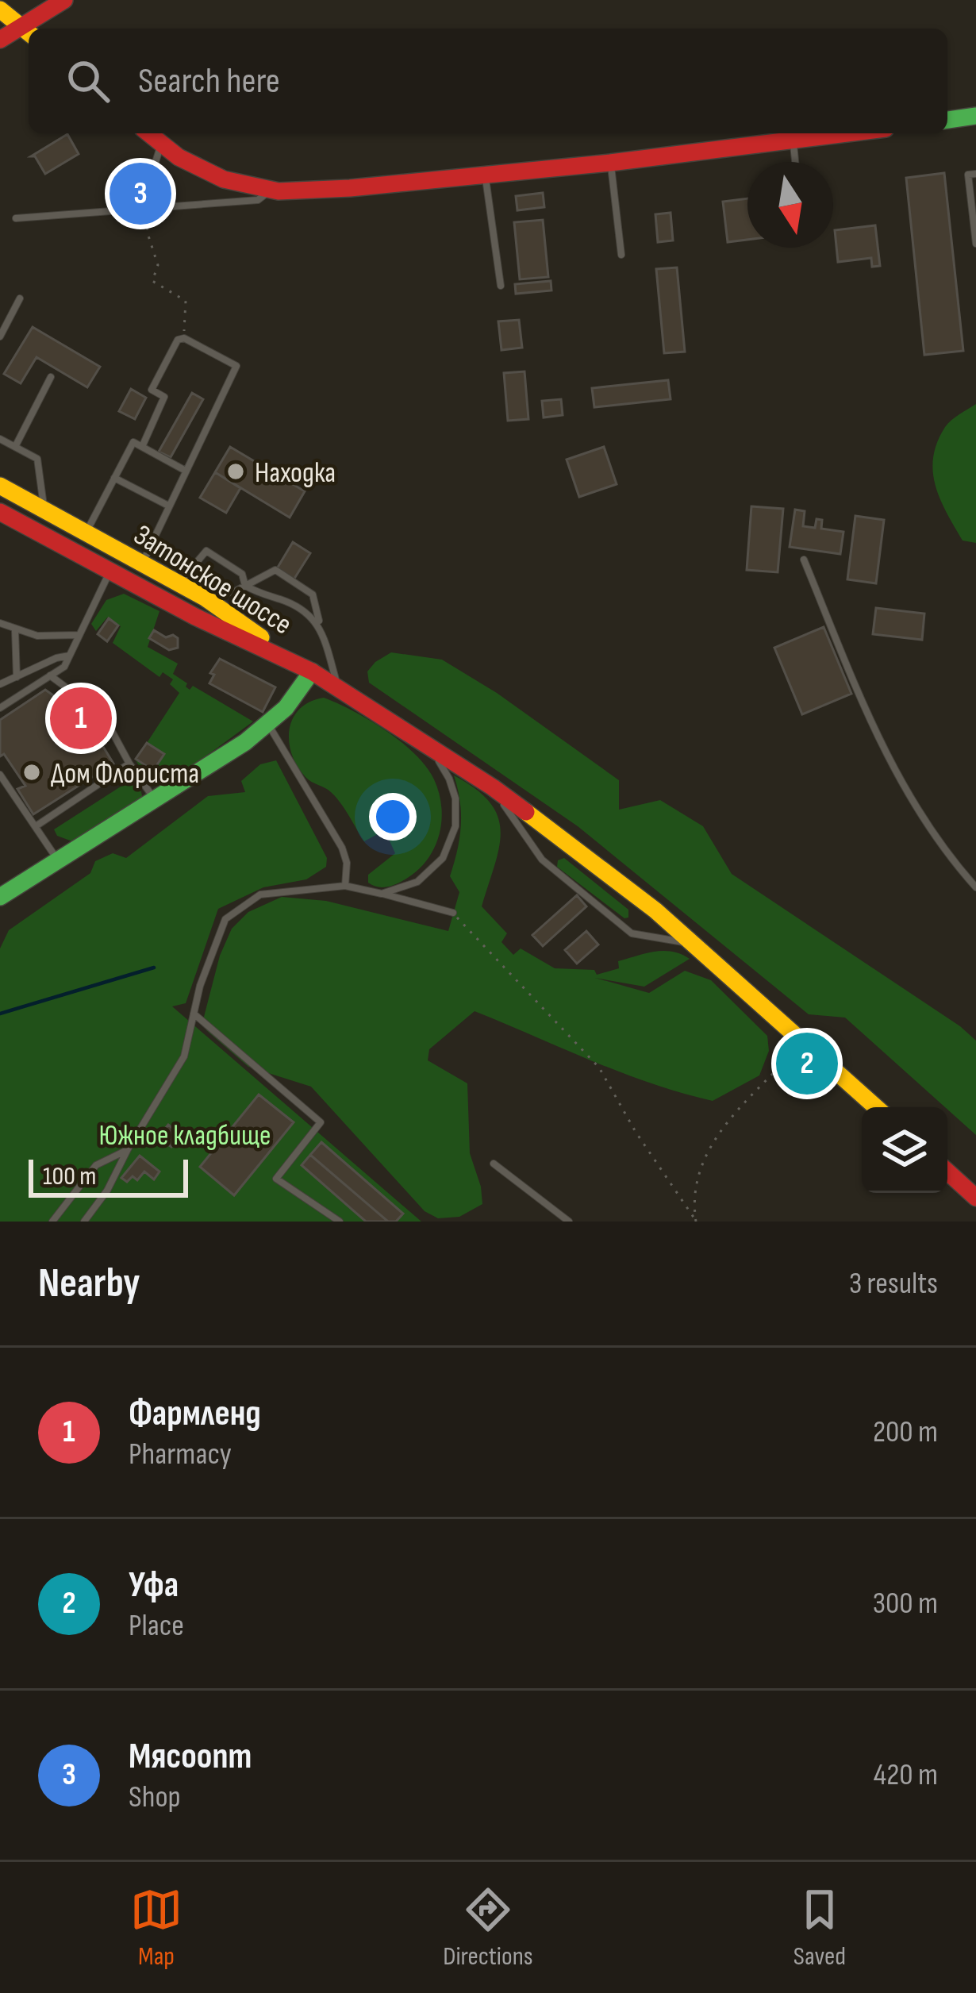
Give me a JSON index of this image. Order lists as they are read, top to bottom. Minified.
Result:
{"streets":{"main road":["Затонское шоссе"]},"parks":["Южное кладбище"],"places":["Находка","Дом Флориста"],"scale_bar":"100 m","north":"bottom","page":{"search":"Search here","pins":["3","1","2"],"scale":"100 m","heading":["Nearby","3 results"],"list":[{"mark":"1","name":"Фармленд","note":"Pharmacy","value":"200 m"},{"mark":"2","name":"Уфа","note":"Place","value":"300 m"},{"mark":"3","name":"Мясоопт","note":"Shop","value":"420 m"}],"nav":["Map","Directions","Saved"]}}
